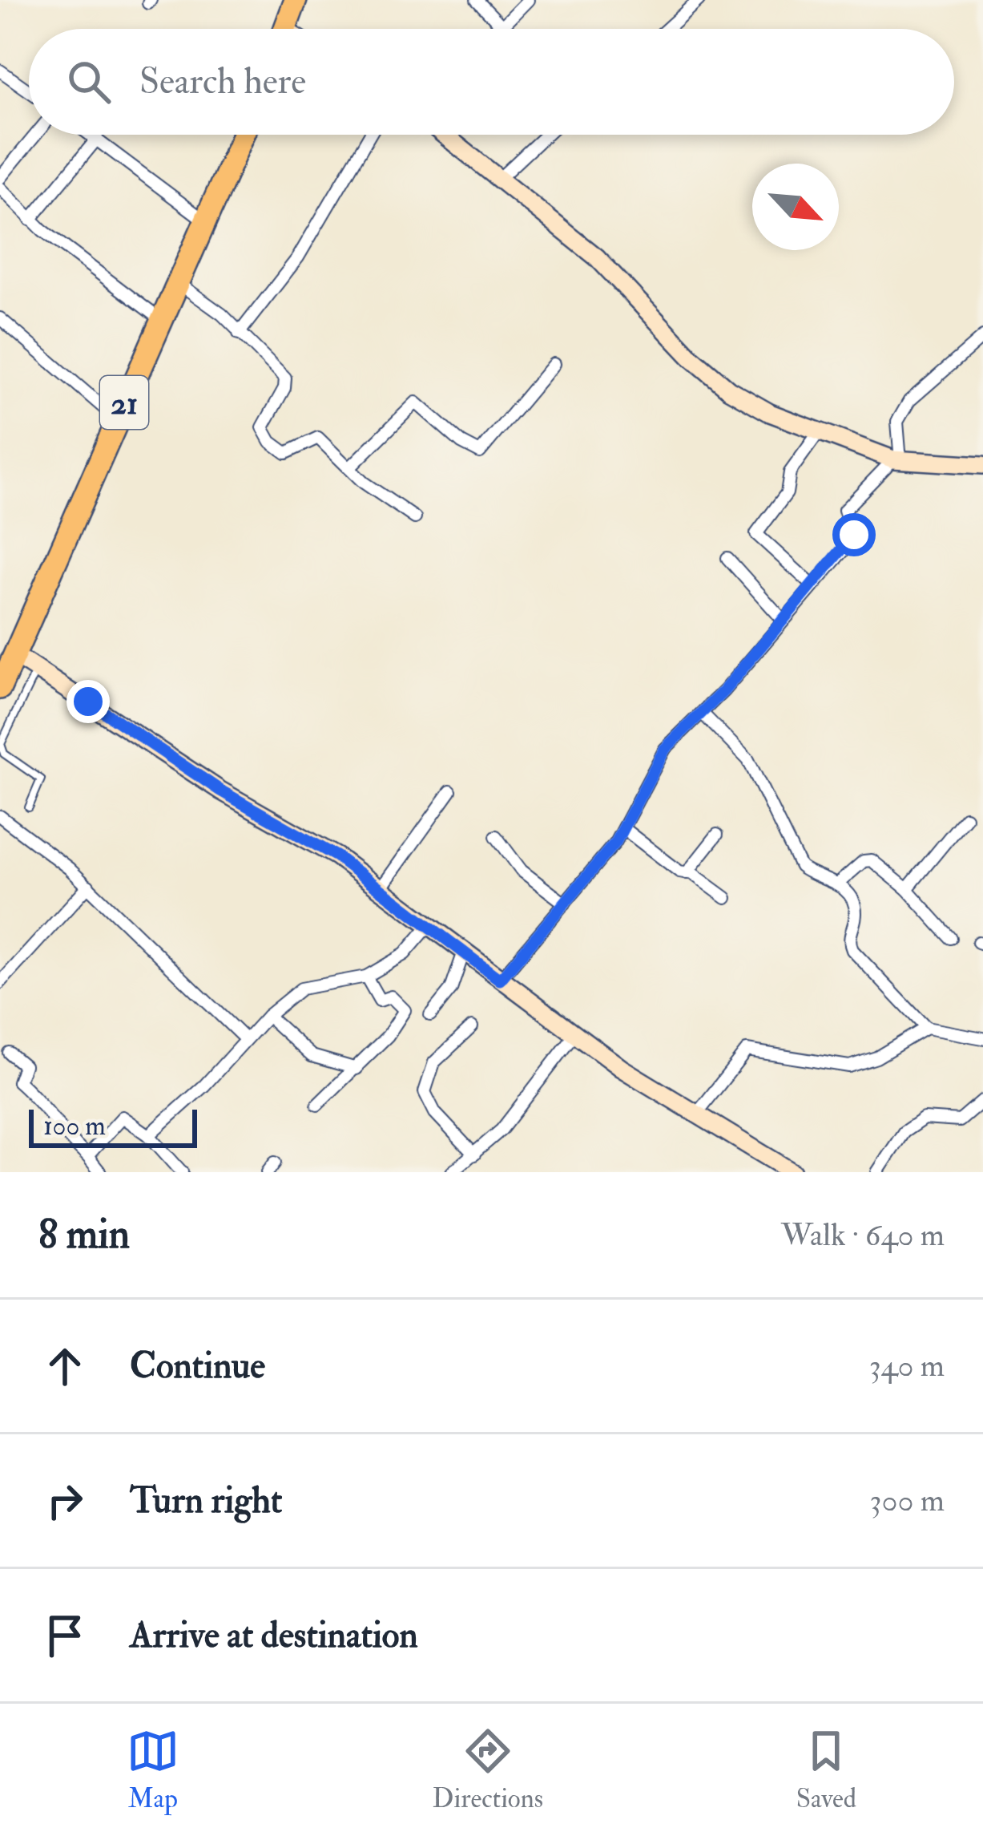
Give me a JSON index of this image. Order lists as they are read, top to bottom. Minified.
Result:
{"streets":{"highway":["21"]},"scale_bar":"100 m","north":"bottom right","page":{"search":"Search here","scale":"100 m","heading":["8 min","Walk · 640 m"],"list":[["Continue","340 m"],["Turn right","300 m"],"Arrive at destination"],"nav":["Map","Directions","Saved"]}}
